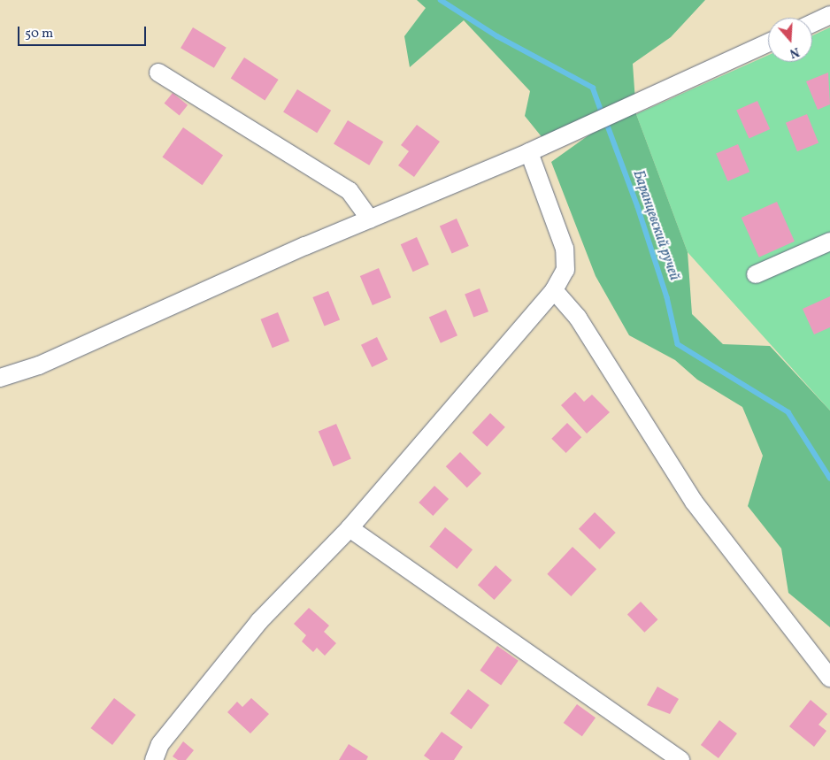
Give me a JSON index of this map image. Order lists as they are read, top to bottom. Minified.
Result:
{"water":["Баранцевский ручей"],"scale_bar":"50 m","north":"bottom"}
